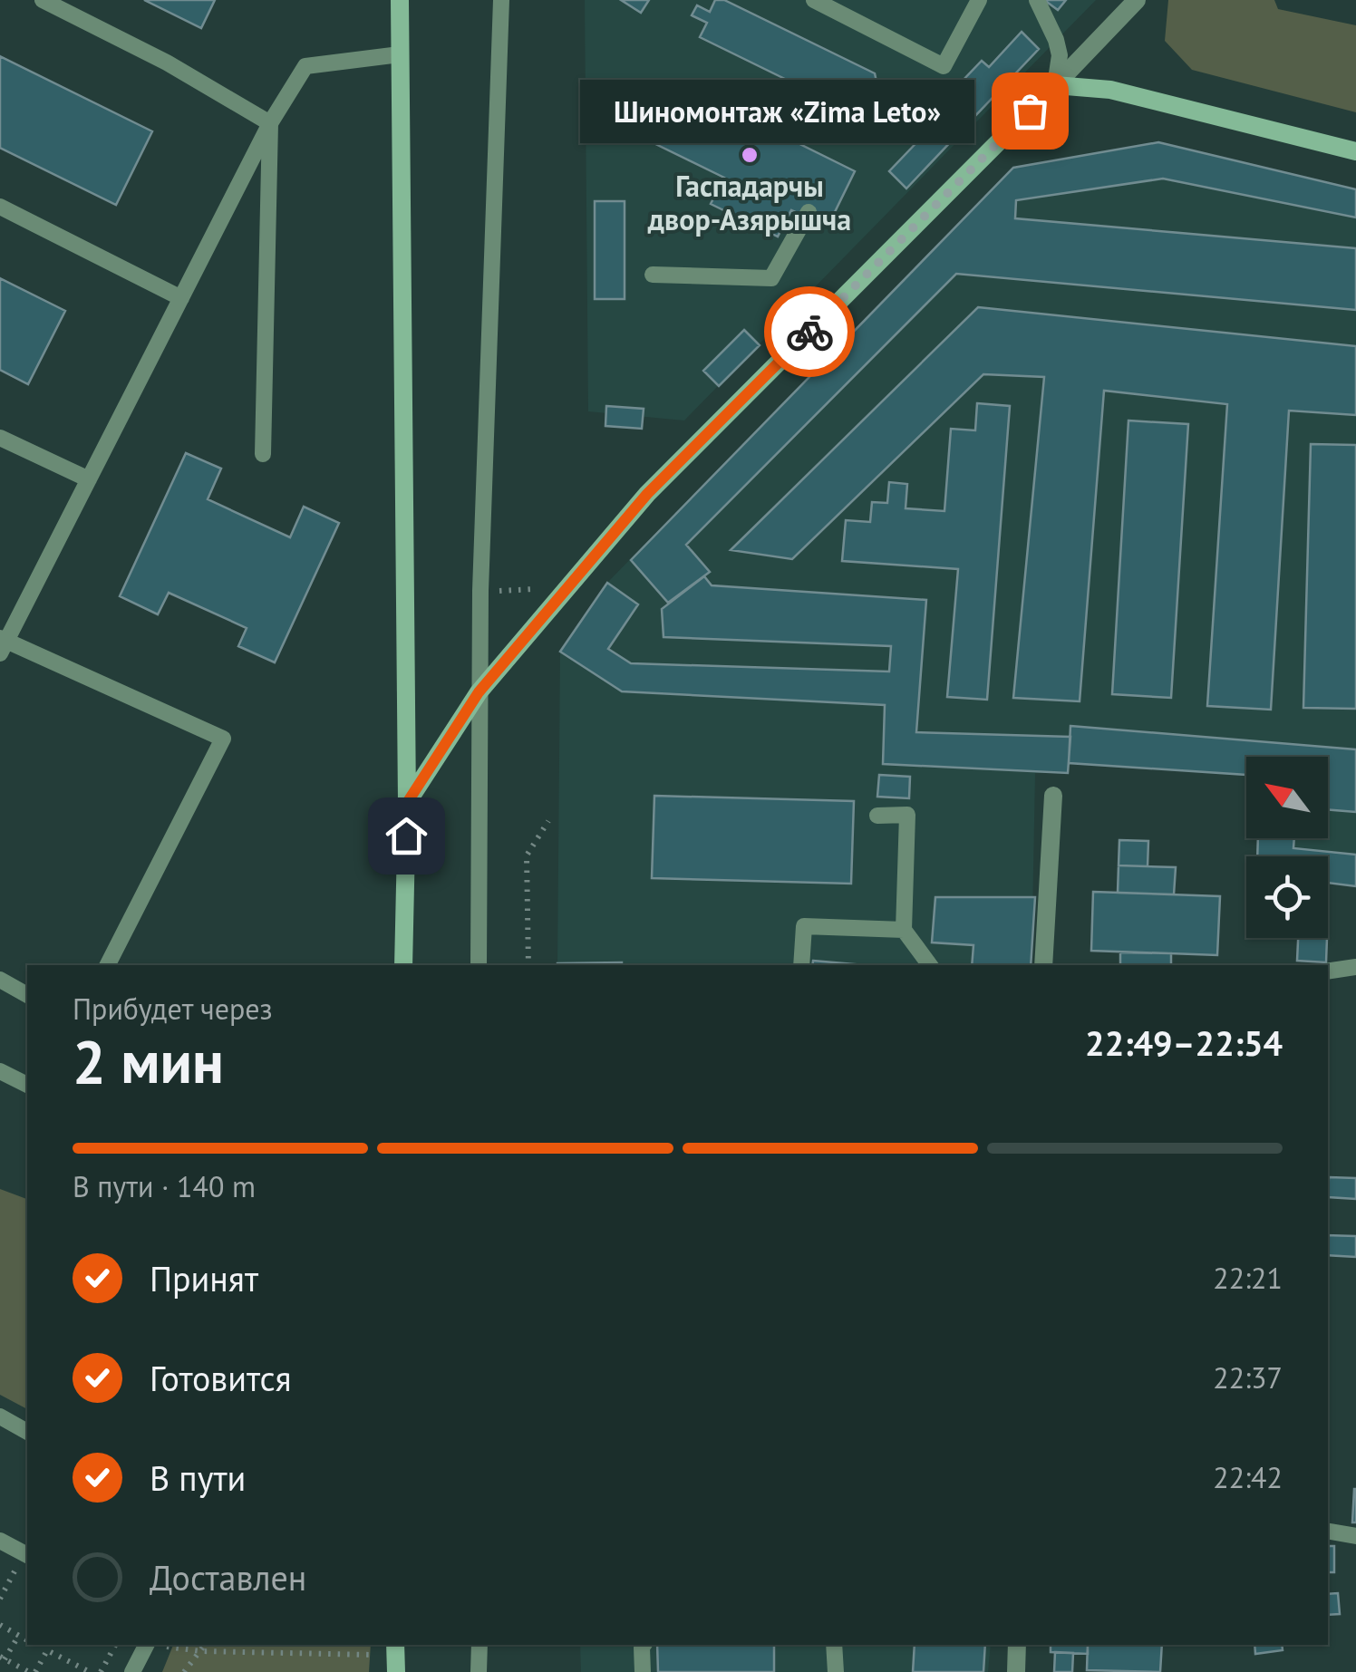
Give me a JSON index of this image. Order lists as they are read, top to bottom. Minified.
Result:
{"places":["Шиномонтаж «Zima Leto»","Гаспадарчы двор-Азярышча"],"north":"top left","page":{"bubble":"Шиномонтаж «Zima Leto»","heading":["2 мин","Прибудет через","22:49–22:54"],"bar":"В пути · 140 m","list":[["Принят","22:21"],["Готовится","22:37"],["В пути","22:42"],"Доставлен"]}}
